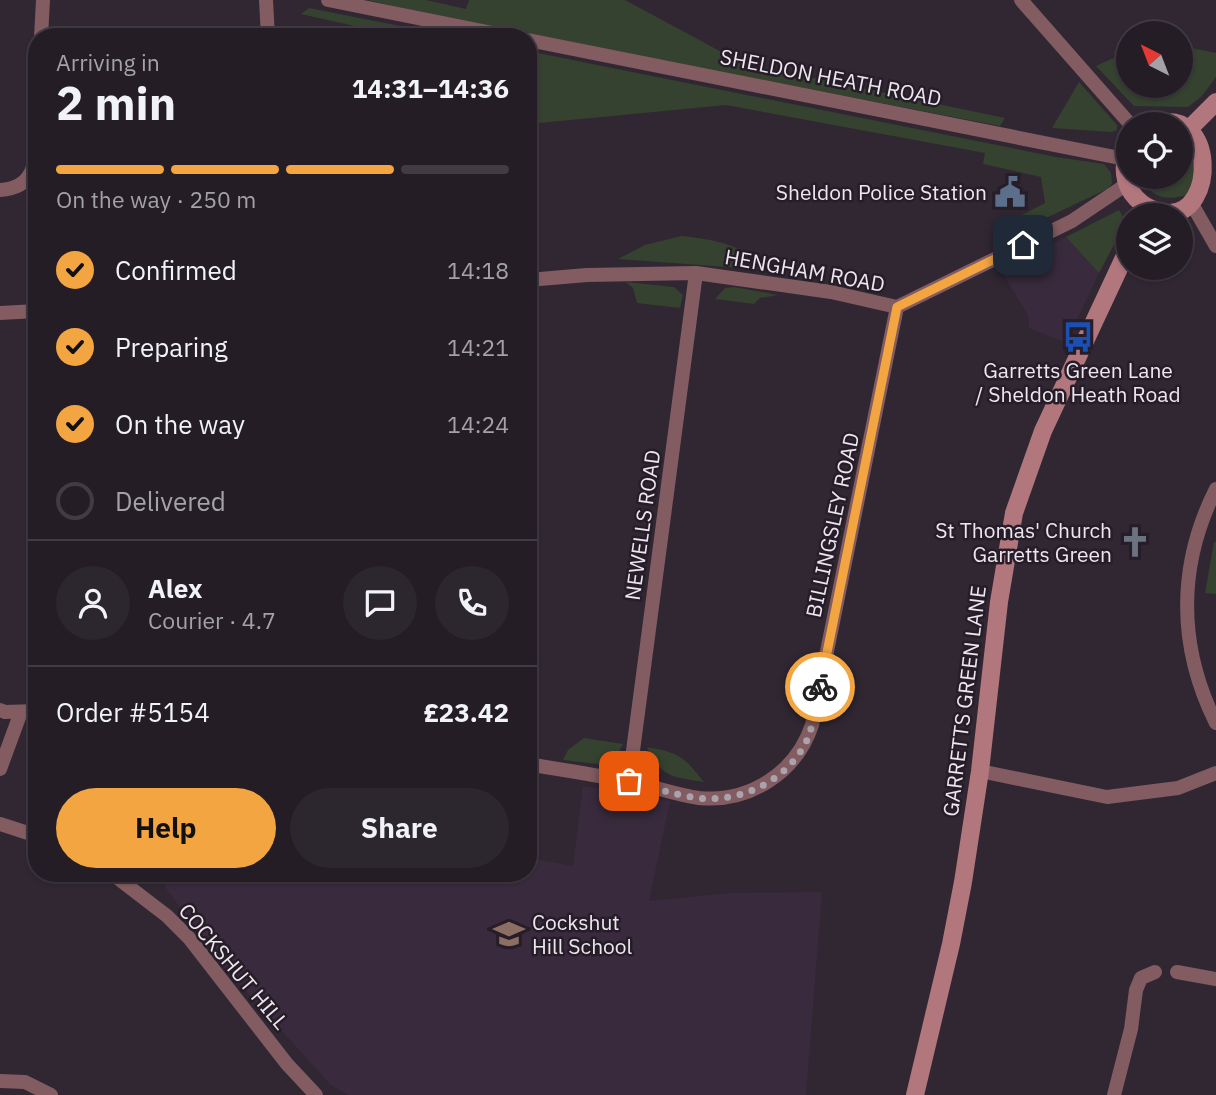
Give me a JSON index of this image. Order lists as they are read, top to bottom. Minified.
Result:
{"streets":{"street":["SHELDON HEATH ROAD","HENGHAM ROAD","NEWELLS ROAD","BILLINGSLEY ROAD","GARRETTS GREEN LANE","COCKSHUT HILL"]},"crossings":[["HENGHAM ROAD","NEWELLS ROAD"],["HENGHAM ROAD","BILLINGSLEY ROAD"],["NEWELLS ROAD","BILLINGSLEY ROAD"]],"places":{"public building":["Sheldon Police Station"],"bus stop":["Garretts Green Lane / Sheldon Heath Road"],"church":["St Thomas' Church Garretts Green"],"school or university":["Cockshut Hill School"]},"north":"top left","page":{"heading":["2 min","Arriving in","14:31–14:36"],"panel":["Alex","Courier · 4.7","Order #5154","£23.42"],"bar":"On the way · 250 m","list":[["Confirmed","14:18"],["Preparing","14:21"],["On the way","14:24"],"Delivered"],"buttons":["Help","Share"]}}
